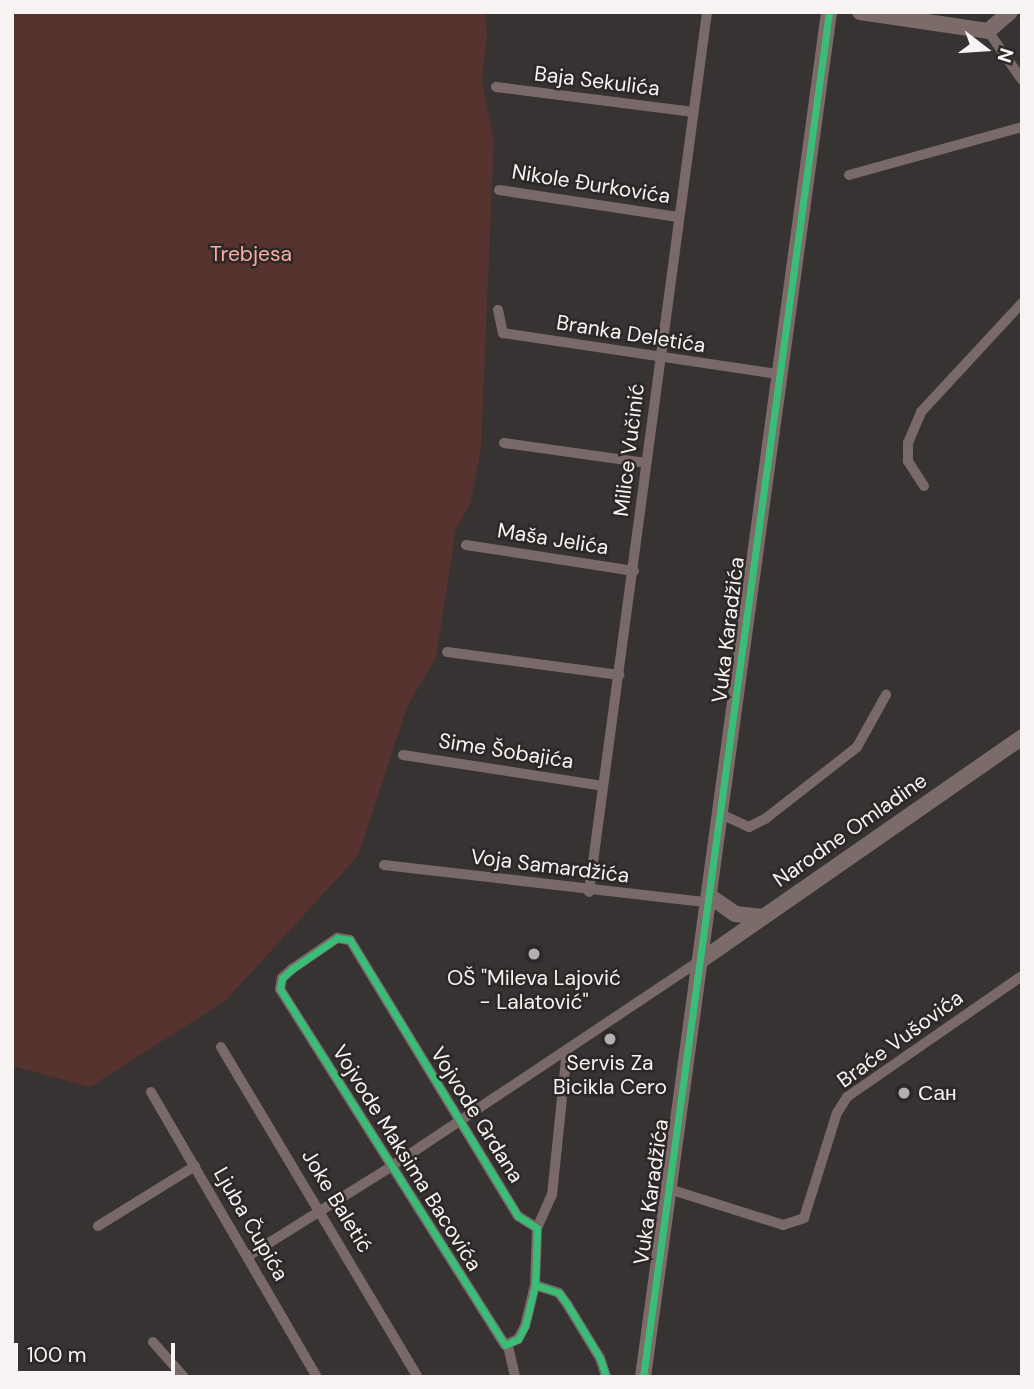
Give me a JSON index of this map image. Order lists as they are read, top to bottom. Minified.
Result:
{"streets":{"street":["Baja Sekulića","Nikole Đurkovića","Branka Deletića","Milice Vučinić","Maša Jelića","Vuka Karadžića","Sime Šobajića","Narodne Omladine","Voja Samardžića","Braće Vušovića","Vojvode Grdana","Vojvode Maksima Bacovića","Joke Baletić","Ljuba Čupića"]},"crossings":[["Baja Sekulića","Milice Vučinić"],["Nikole Đurkovića","Milice Vučinić"],["Branka Deletića","Milice Vučinić"],["Branka Deletića","Vuka Karadžića"],["Milice Vučinić","Maša Jelića"],["Milice Vučinić","Sime Šobajića"],["Milice Vučinić","Voja Samardžića"],["Vuka Karadžića","Narodne Omladine"],["Vuka Karadžića","Voja Samardžića"],["Vuka Karadžića","Braće Vušovića"],["Vojvode Grdana","Vojvode Maksima Bacovića"]],"parks":["Trebjesa"],"places":["OŠ \"Mileva Lajović - Lalatović\"","Servis Za Bicikla Cero","Сан"],"scale_bar":"100 m","north":"right"}
